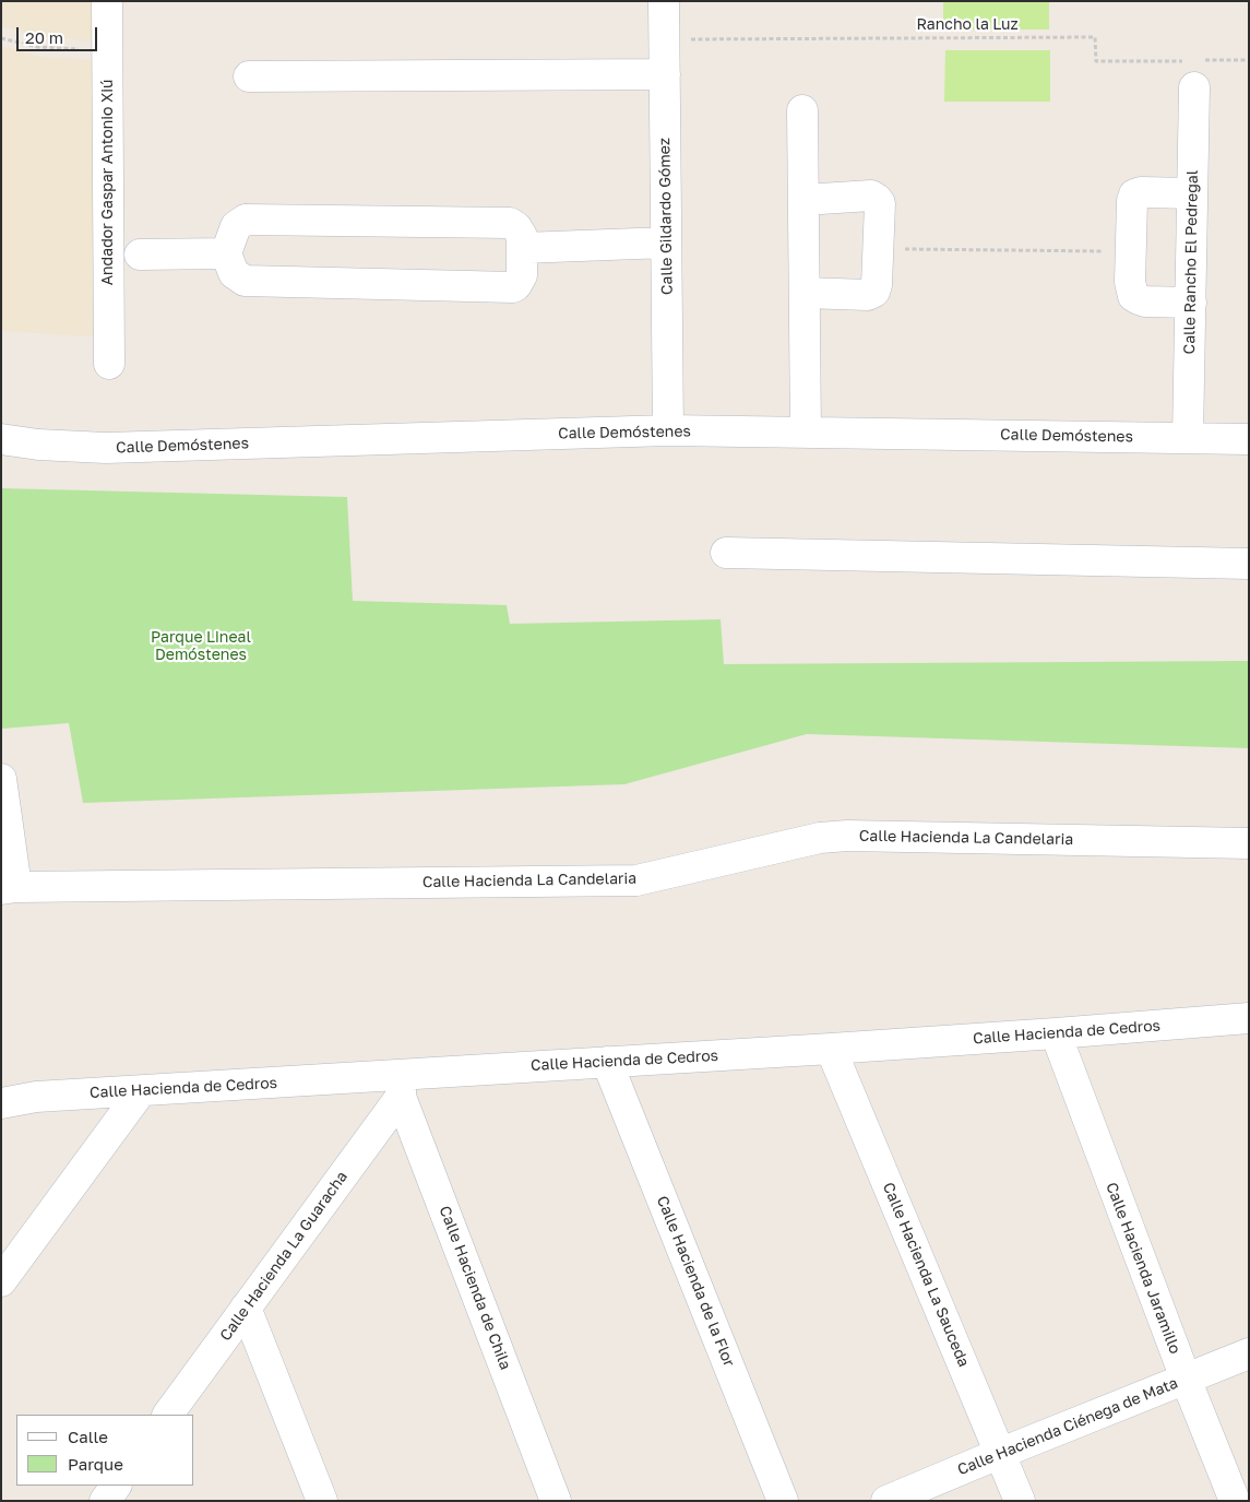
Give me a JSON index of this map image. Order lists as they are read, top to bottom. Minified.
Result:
{"streets":{"street":["Andador Gaspar Antonio Xiú","Calle Gildardo Gómez","Calle Rancho El Pedregal","Calle Demóstenes","Calle Hacienda La Candelaria","Calle Hacienda de Cedros","Calle Hacienda La Guaracha","Calle Hacienda Jaramillo","Calle Hacienda La Sauceda","Calle Hacienda de la Flor","Calle Hacienda de Chila","Calle Hacienda Ciénega de Mata"],"path":["Rancho la Luz"]},"crossings":[["Rancho la Luz","Calle Gildardo Gómez"],["Rancho la Luz","Calle Rancho El Pedregal"],["Calle Gildardo Gómez","Calle Demóstenes"],["Calle Rancho El Pedregal","Calle Demóstenes"],["Calle Hacienda de Cedros","Calle Hacienda La Guaracha"],["Calle Hacienda de Cedros","Calle Hacienda Jaramillo"],["Calle Hacienda de Cedros","Calle Hacienda La Sauceda"],["Calle Hacienda de Cedros","Calle Hacienda de la Flor"],["Calle Hacienda de Cedros","Calle Hacienda de Chila"],["Calle Hacienda La Guaracha","Calle Hacienda de Chila"],["Calle Hacienda Jaramillo","Calle Hacienda Ciénega de Mata"],["Calle Hacienda La Sauceda","Calle Hacienda Ciénega de Mata"]],"parks":["Parque Lineal Demóstenes"],"legend":["Calle","Parque"],"scale_bar":"20 m"}
